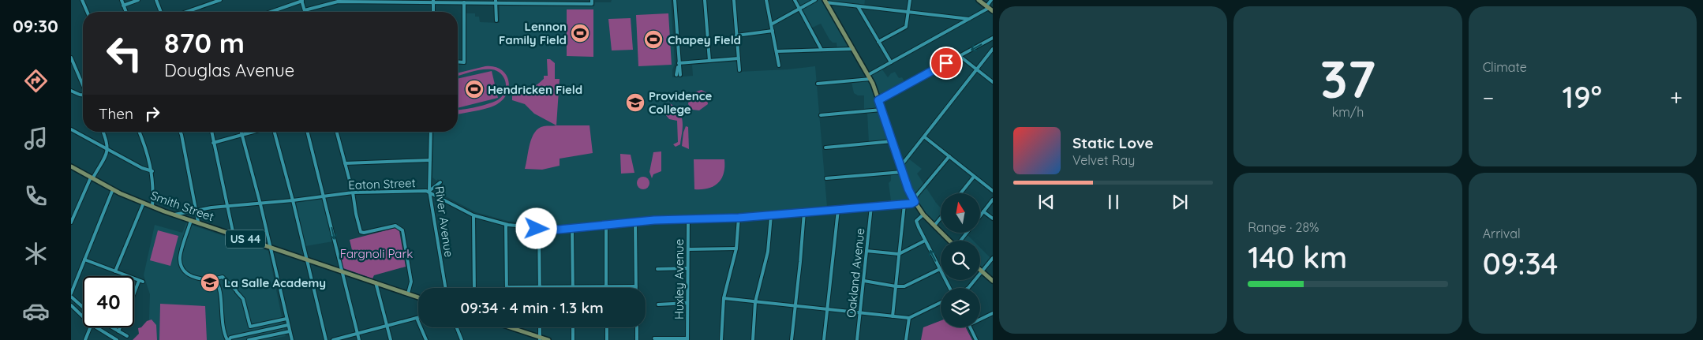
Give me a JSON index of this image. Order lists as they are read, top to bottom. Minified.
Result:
{"streets":{"main road":["Smith Street","US 44"],"street":["Eaton Street","River Avenue","Oakland Avenue","Huxley Avenue"]},"crossings":[["Eaton Street","Smith Street"],["Eaton Street","River Avenue"],["Eaton Street","Oakland Avenue"],["Eaton Street","Huxley Avenue"]],"parks":["Fargnoli Park"],"places":{"sports":["Lennon Family Field","Chapey Field","Hendricken Field"],"school or university":["Providence College","La Salle Academy"]},"north":"top","page":{"tabs":"09:30","tile":[["37","km/h"],"Climate",["Range · 28%","140 km"],["Arrival","09:34"]],"turn":["870 m","Douglas Avenue"],"heat":["−","19°","+"],"then":"Then","song":["Static Love","Velvet Ray"],"limit":"40","trip":"09:34 · 4 min · 1.3 km"}}
